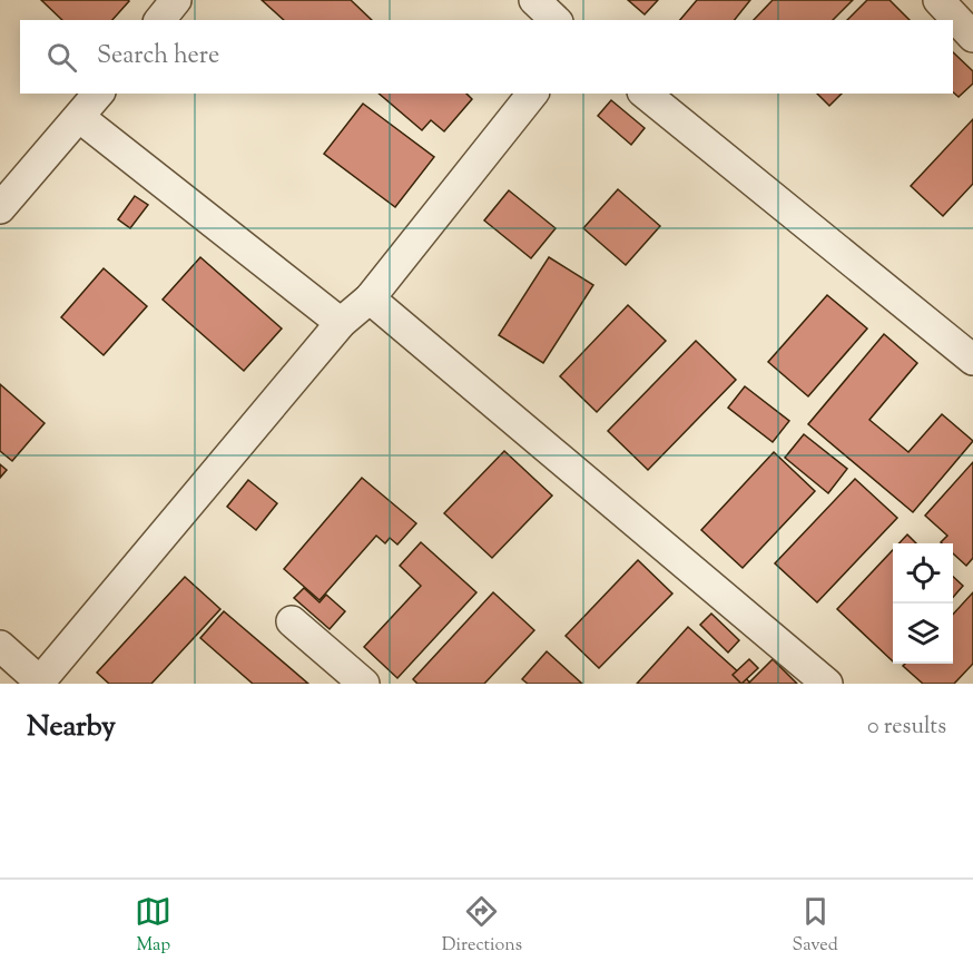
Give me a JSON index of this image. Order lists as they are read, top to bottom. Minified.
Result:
{"page":{"search":"Search here","heading":["Nearby","0 results"],"nav":["Map","Directions","Saved"]}}
